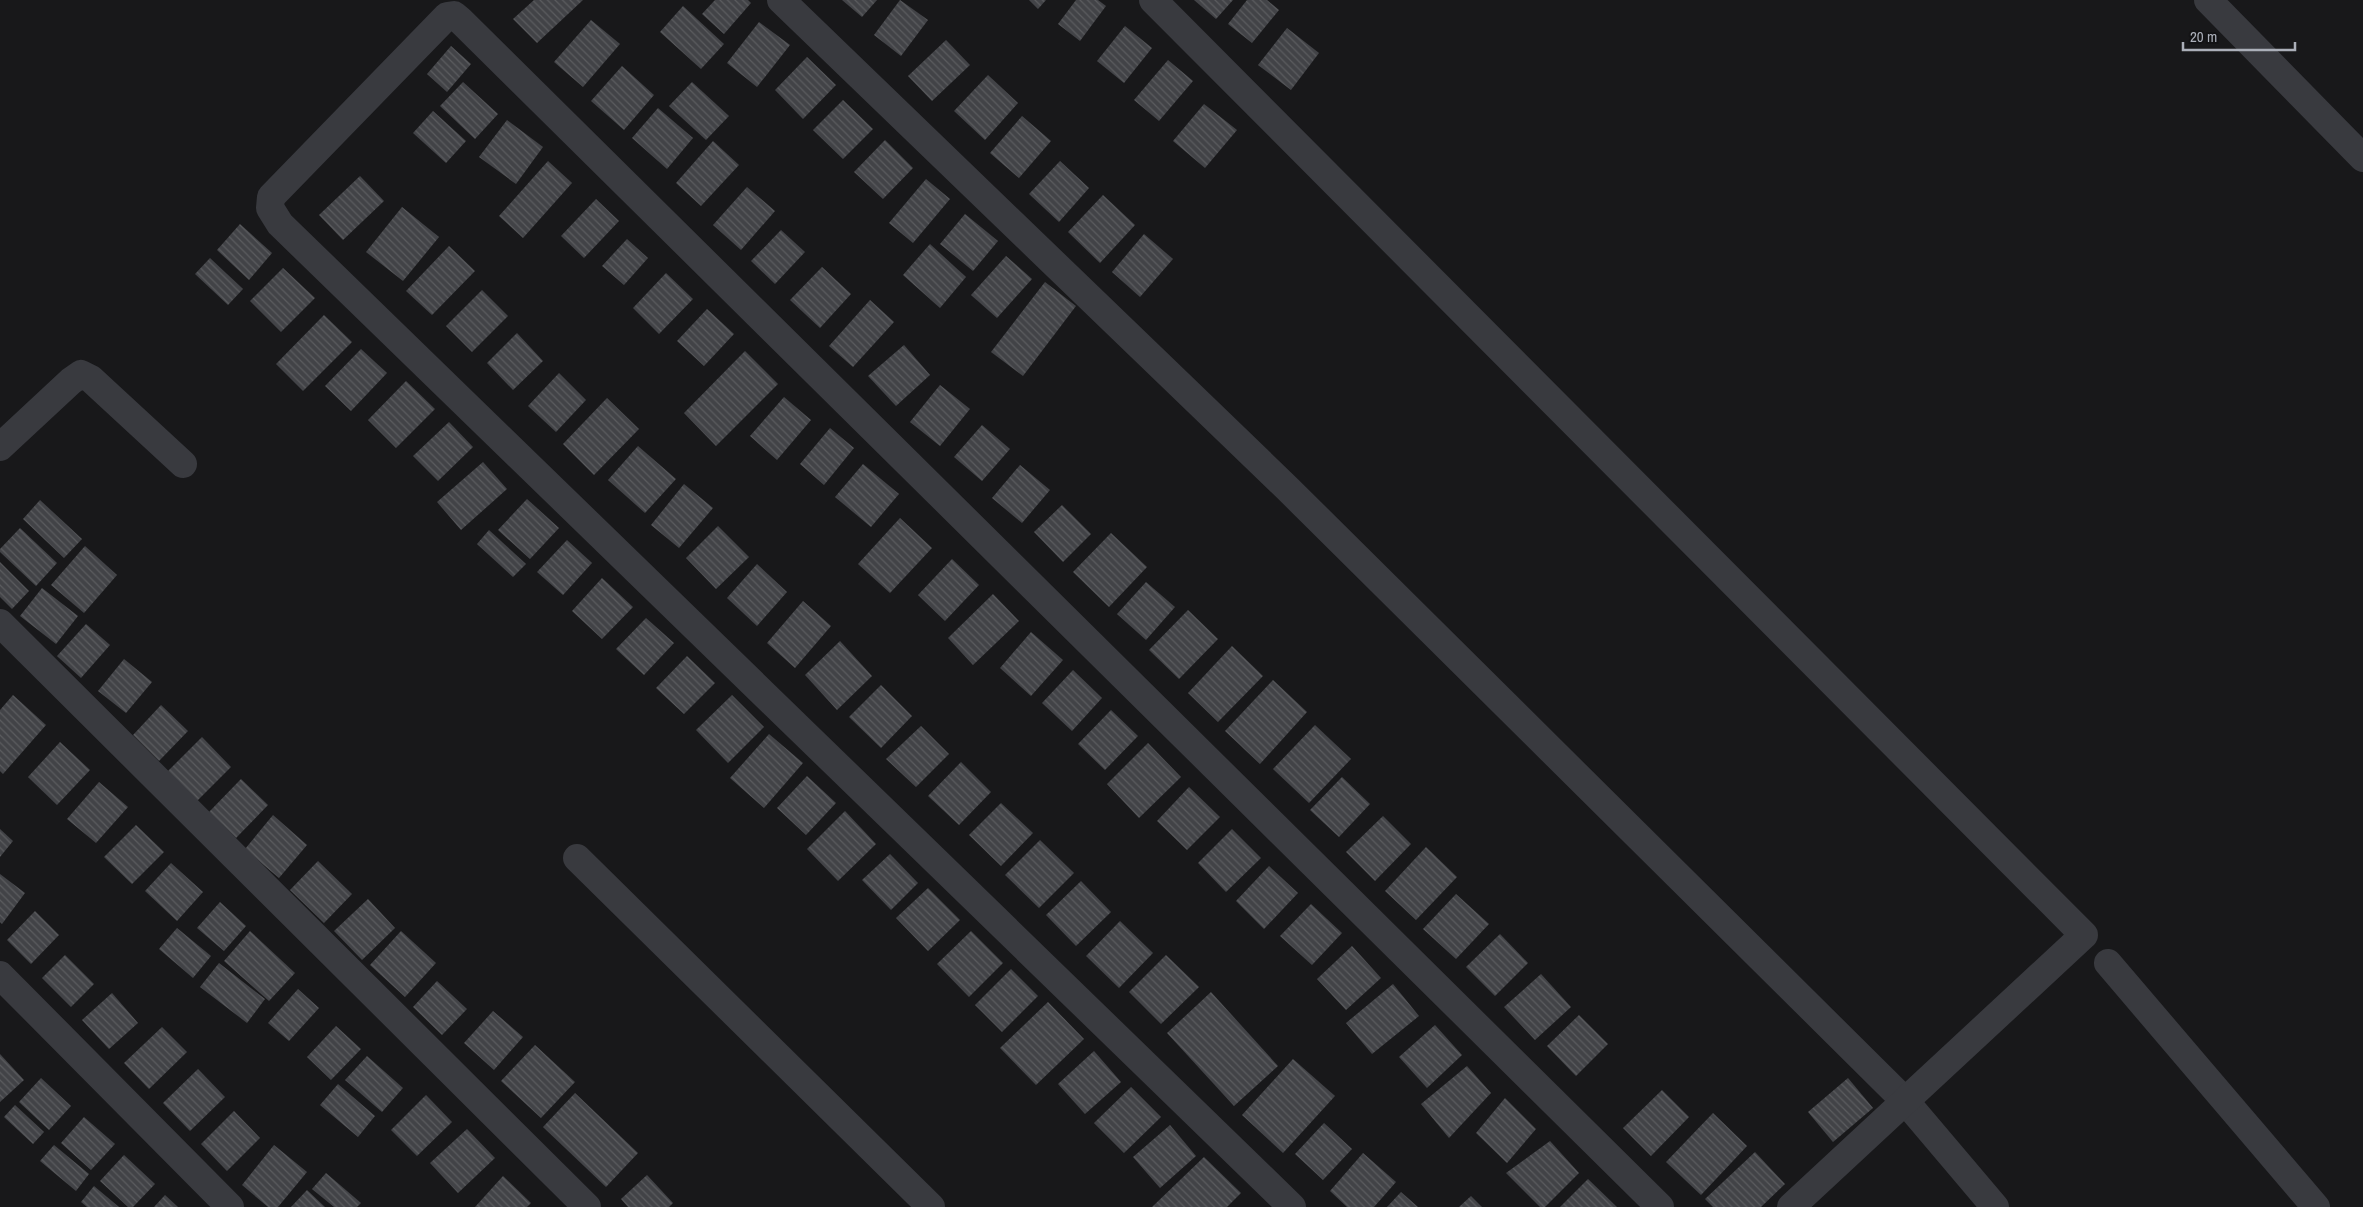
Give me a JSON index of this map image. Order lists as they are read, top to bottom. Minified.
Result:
{"scale_bar":"20 m"}
